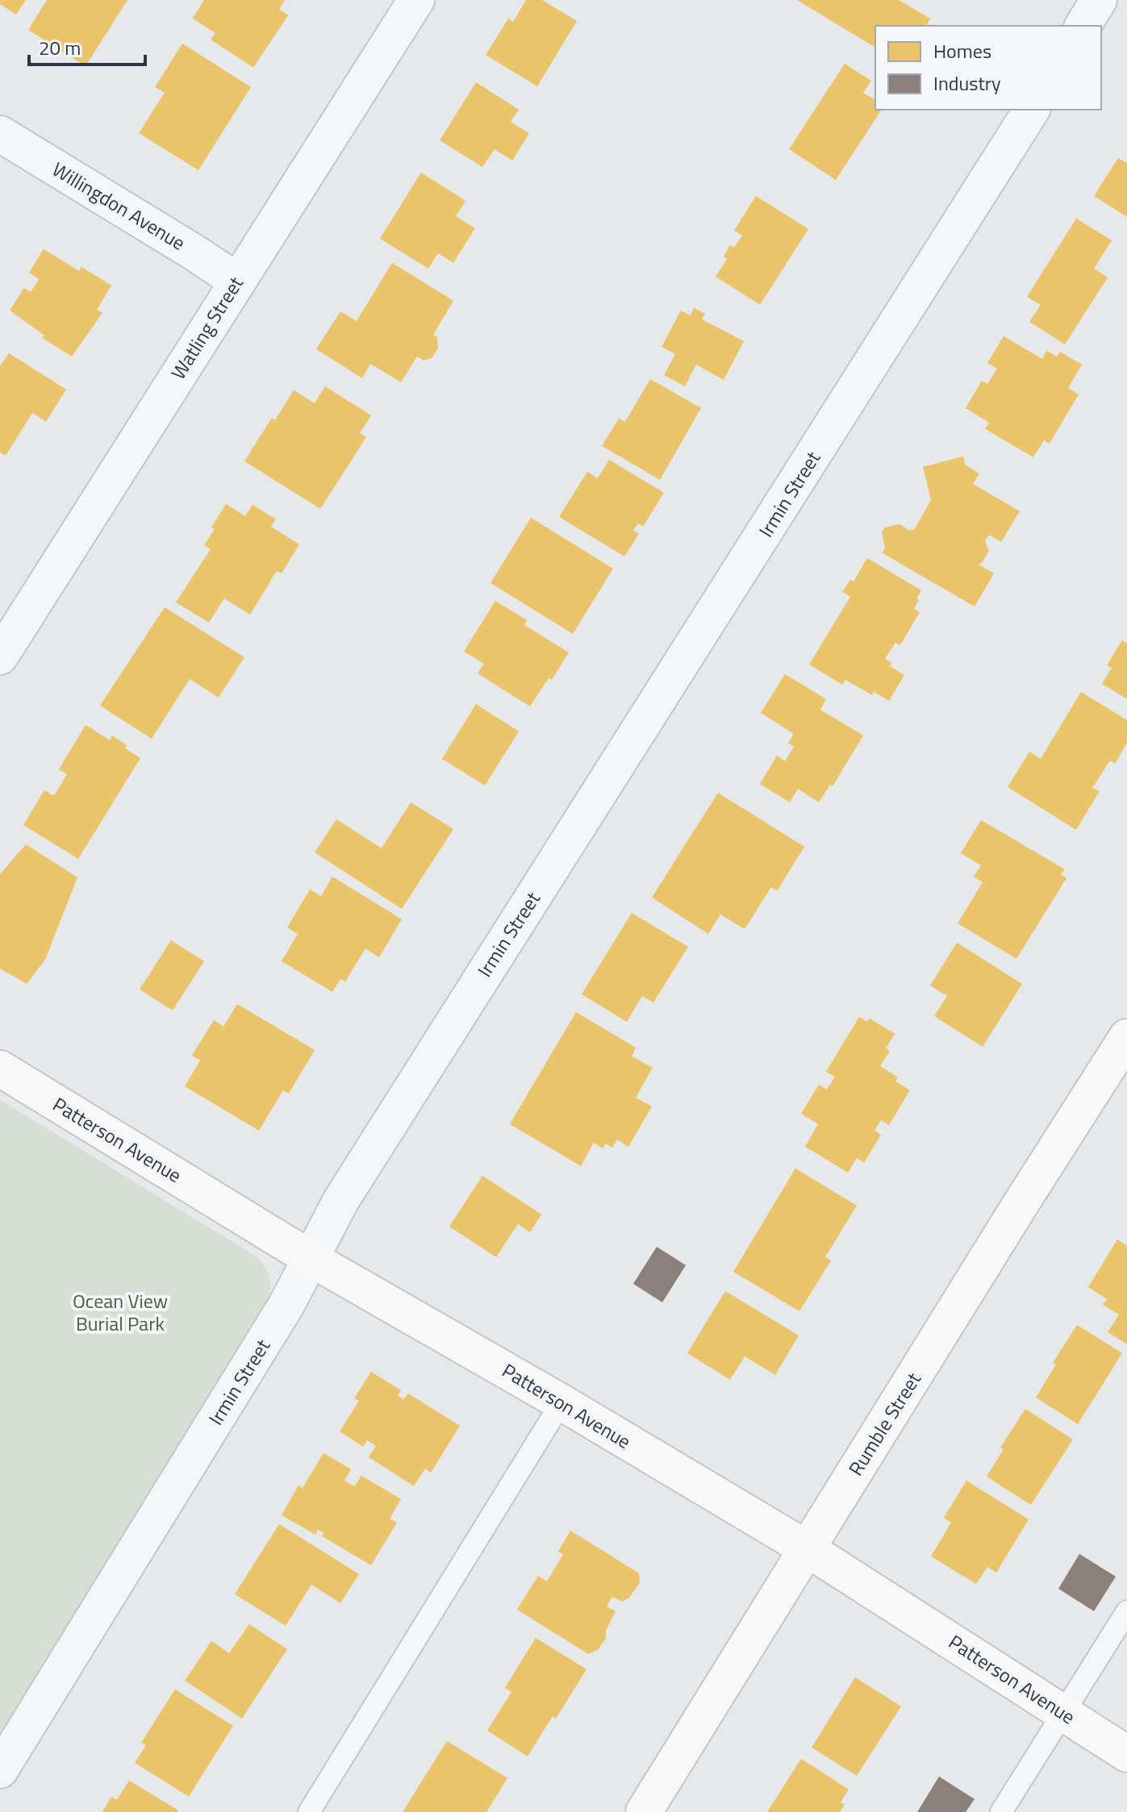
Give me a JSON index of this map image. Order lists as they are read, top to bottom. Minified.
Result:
{"streets":{"street":["Willingdon Avenue","Watling Street","Irmin Street","Patterson Avenue","Rumble Street"]},"crossings":[["Willingdon Avenue","Watling Street"],["Irmin Street","Patterson Avenue"],["Patterson Avenue","Rumble Street"]],"parks":["Ocean View Burial Park"],"legend":["Homes","Industry"],"scale_bar":"20 m"}
